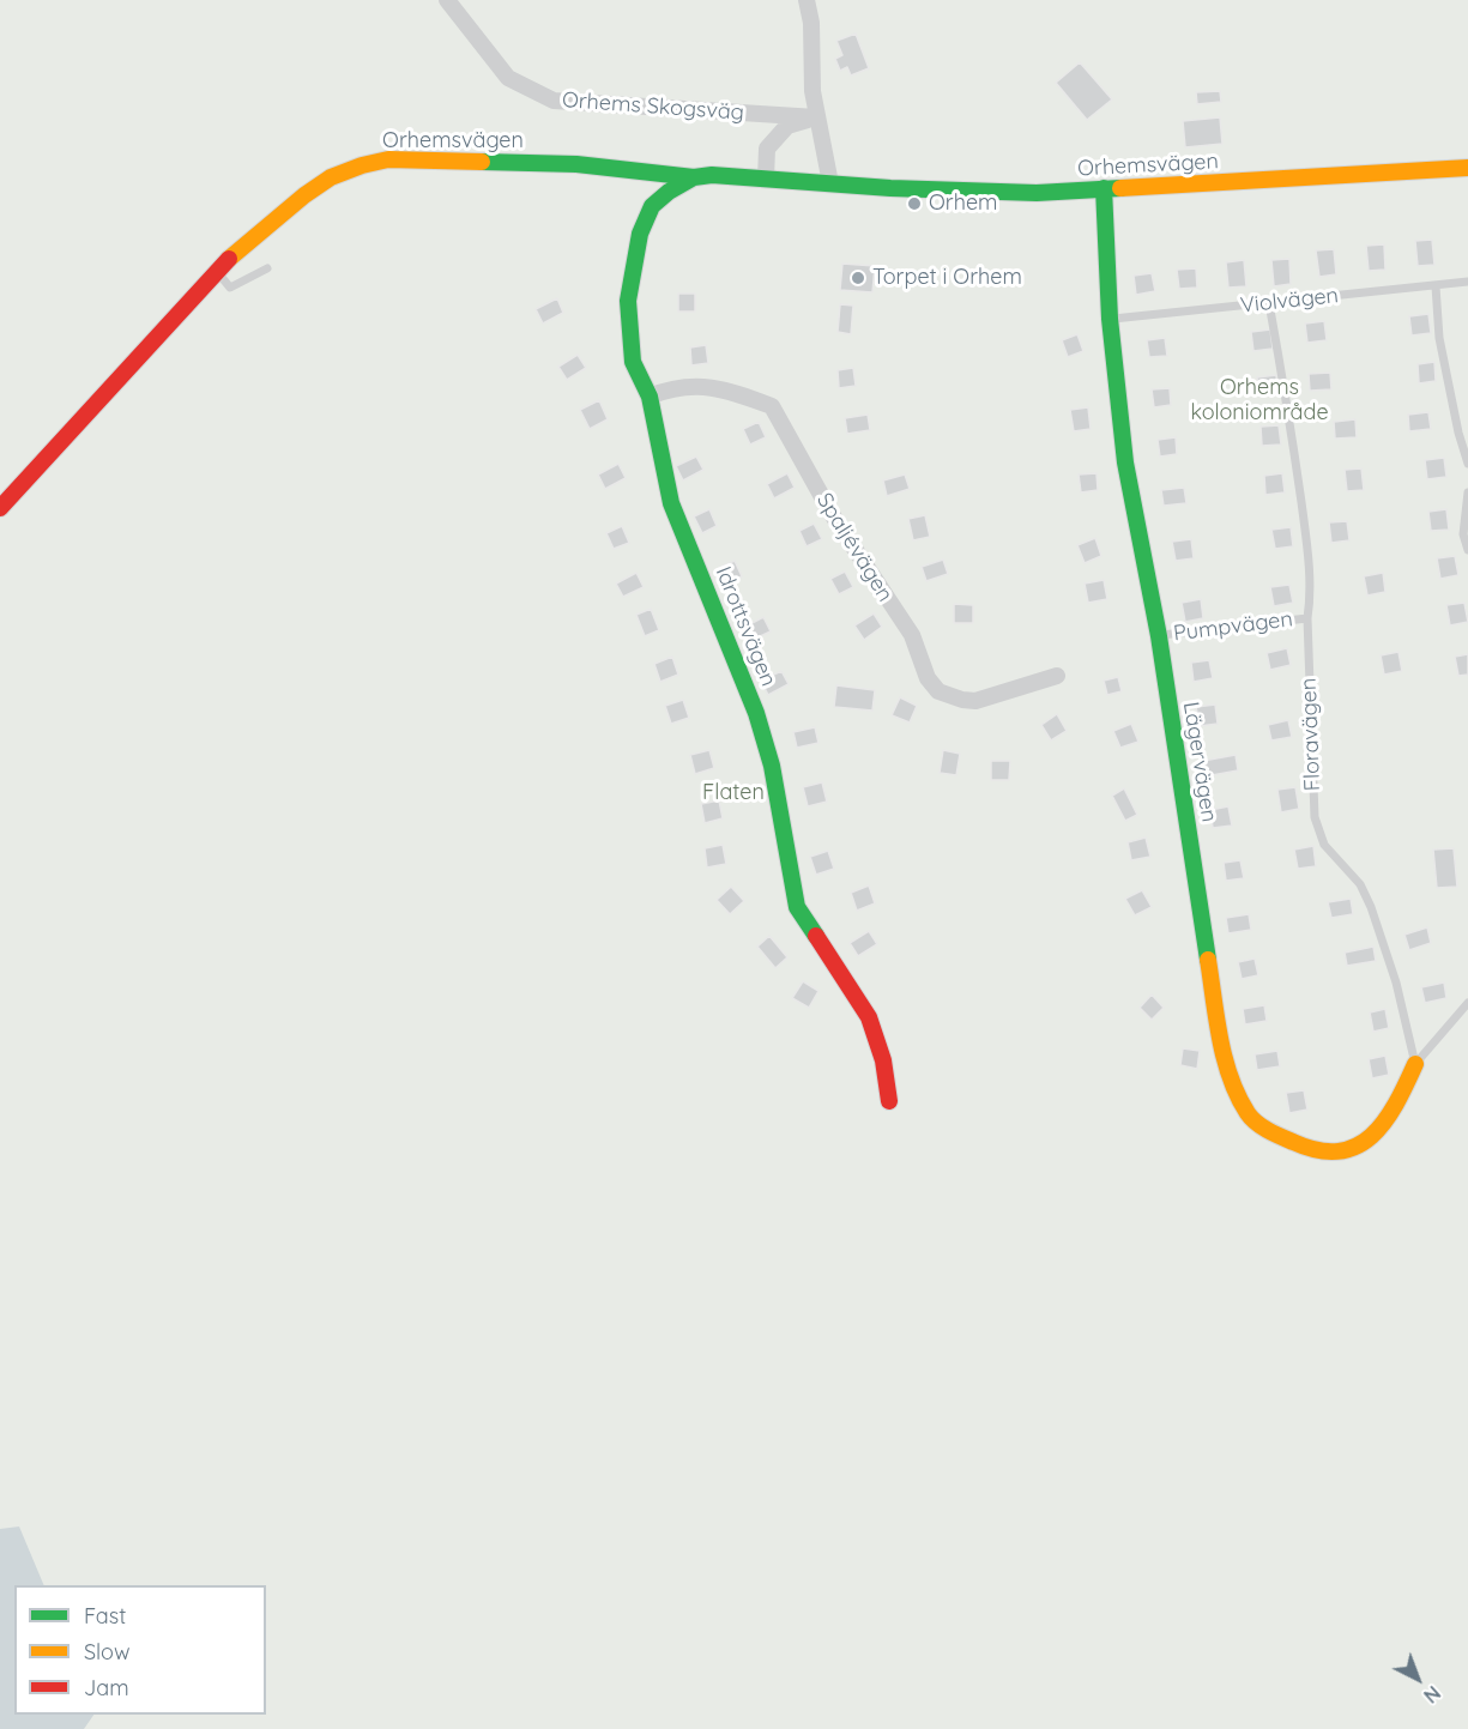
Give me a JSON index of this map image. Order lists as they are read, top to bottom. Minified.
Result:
{"streets":{"street":["Orhems Skogsväg","Orhemsvägen","Spaljévägen","Idrottsvägen","Lägervägen"],"lane":["Violvägen","Pumpvägen","Floravägen"]},"crossings":[["Orhemsvägen","Idrottsvägen"],["Orhemsvägen","Lägervägen"],["Violvägen","Floravägen"],["Violvägen","Lägervägen"],["Spaljévägen","Idrottsvägen"],["Pumpvägen","Floravägen"],["Pumpvägen","Lägervägen"],["Floravägen","Lägervägen"]],"parks":["Orhems koloniområde","Flaten"],"places":["Orhem","Torpet i Orhem"],"legend":["Fast","Slow","Jam"],"north":"bottom right"}
